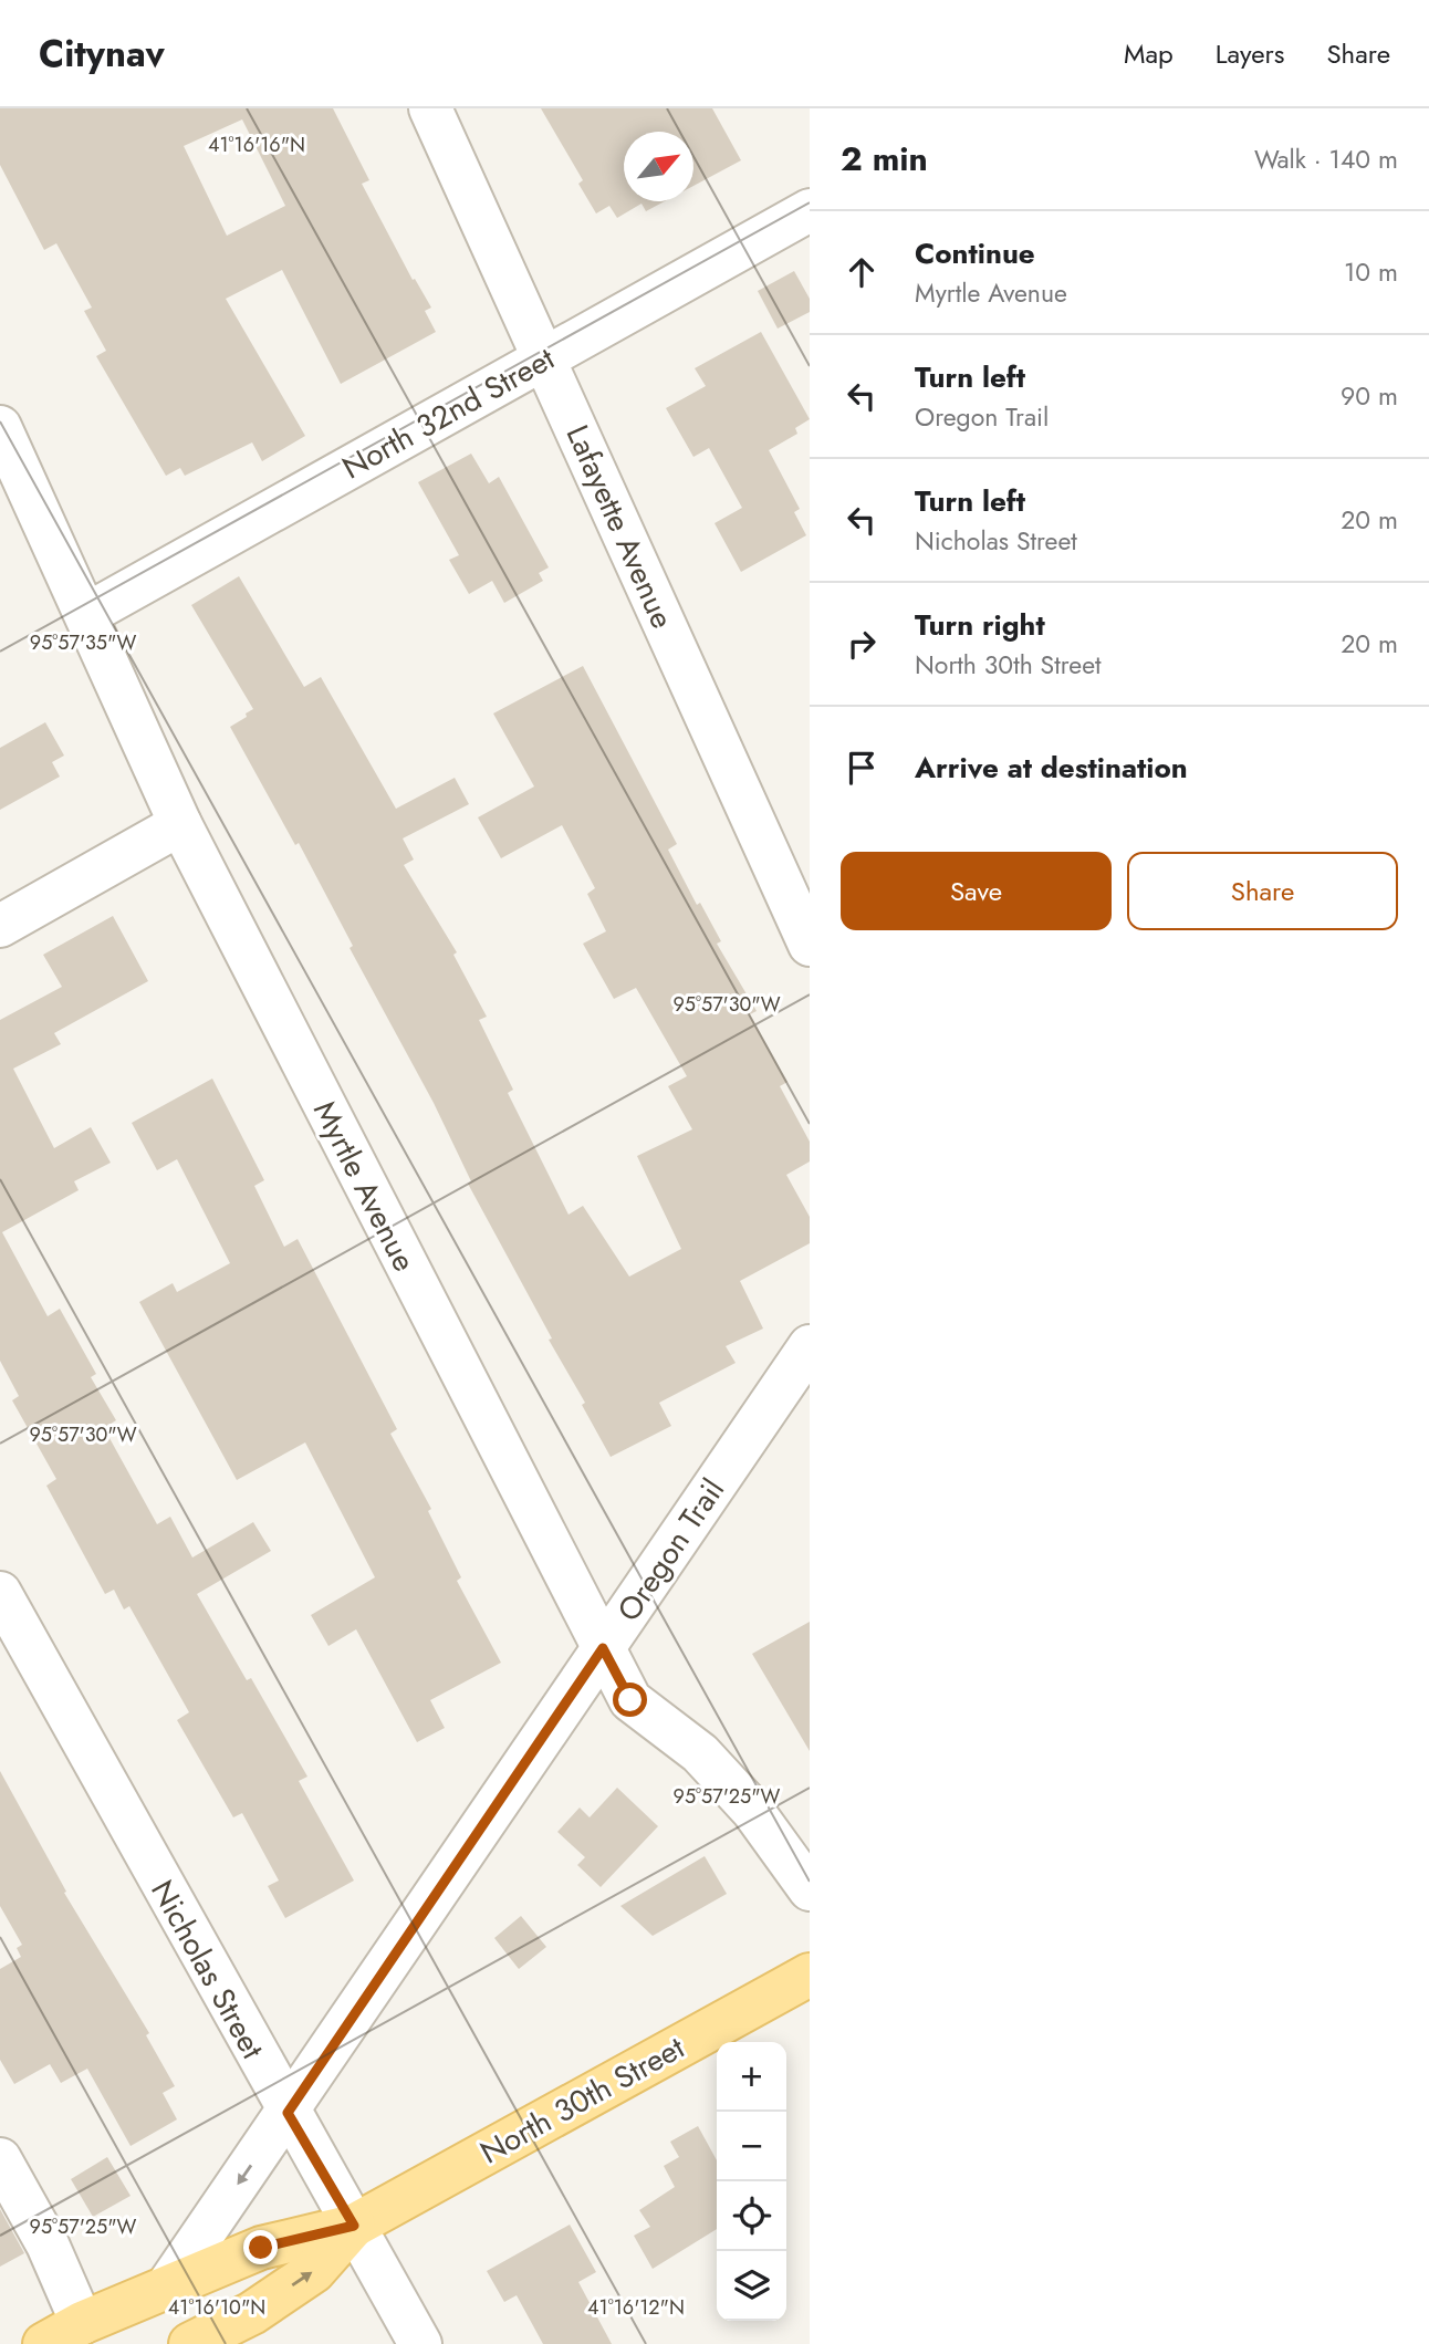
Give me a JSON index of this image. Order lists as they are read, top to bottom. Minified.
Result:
{"streets":{"main road":["North 30th Street"],"street":["North 32nd Street","Lafayette Avenue","Myrtle Avenue","Oregon Trail","Nicholas Street"]},"crossings":[["North 32nd Street","Lafayette Avenue"],["North 32nd Street","Myrtle Avenue"],["Myrtle Avenue","Oregon Trail"],["Oregon Trail","Nicholas Street"],["Oregon Trail","North 30th Street"],["Nicholas Street","North 30th Street"]],"north":"top right","page":{"header":"Citynav","nav":["Map","Layers","Share"],"heading":["2 min","Walk · 140 m"],"list":[["Continue","Myrtle Avenue","10 m"],["Turn left","Oregon Trail","90 m"],["Turn left","Nicholas Street","20 m"],["Turn right","North 30th Street","20 m"],"Arrive at destination"],"buttons":["Save","Share"],"map_buttons":["+","−"]},"coordinates":["41°16'16\"N","95°57'35\"W","95°57'30\"W","95°57'25\"W","41°16'10\"N","41°16'12\"N"]}
